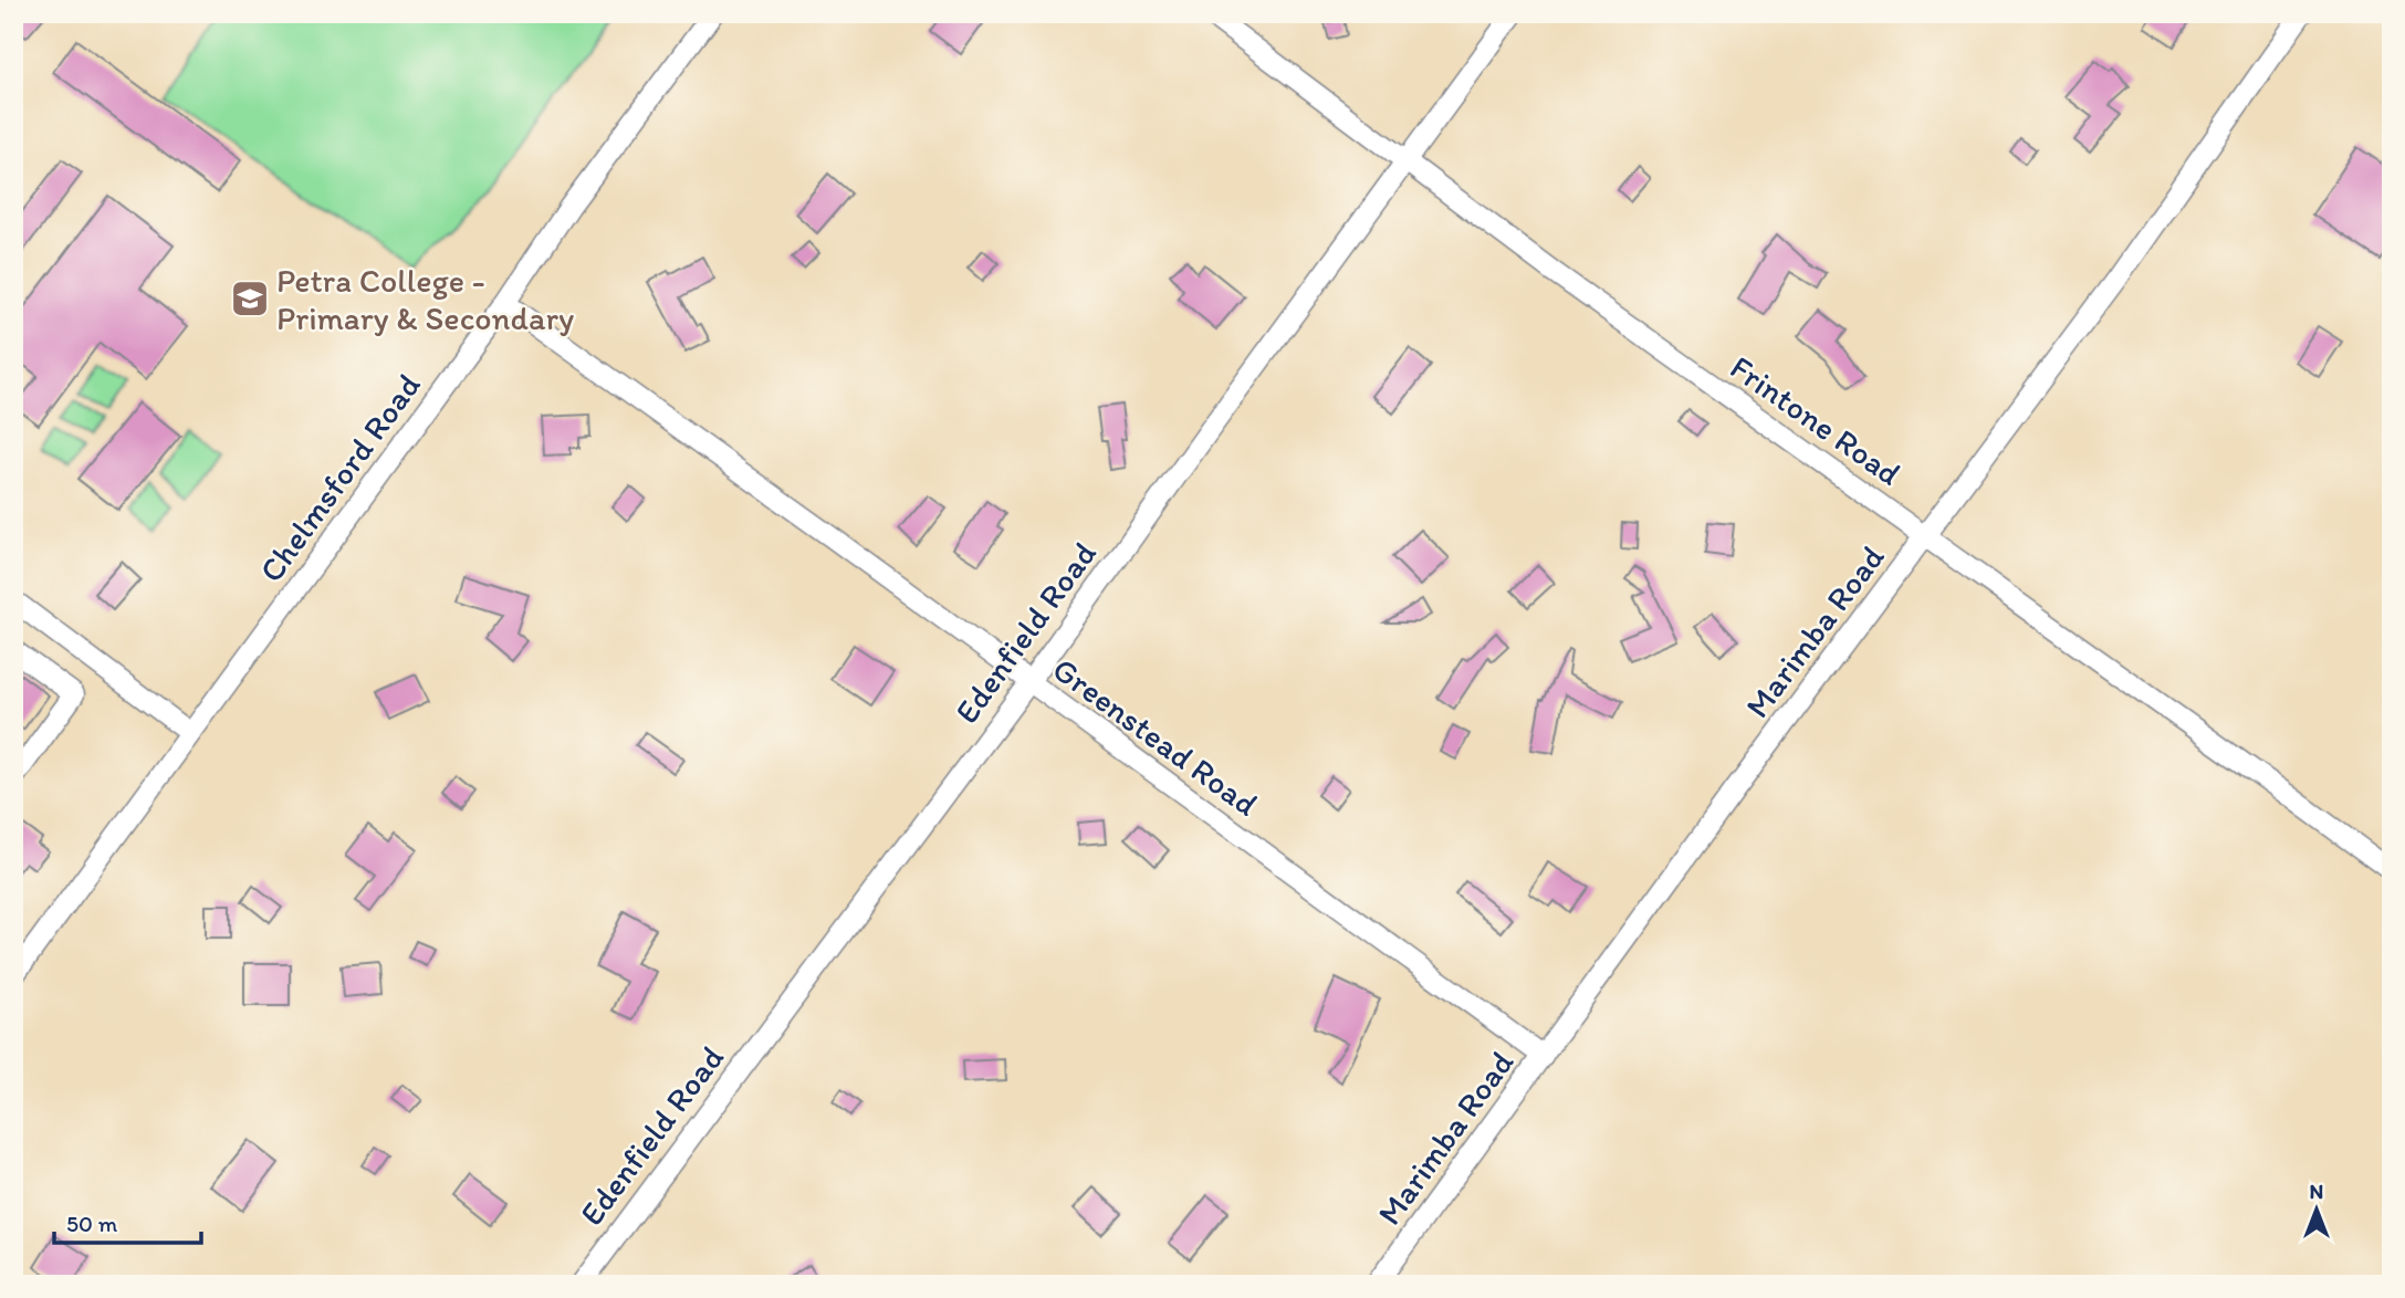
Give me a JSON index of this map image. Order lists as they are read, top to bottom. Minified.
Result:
{"streets":{"street":["Frintone Road","Chelmsford Road","Marimba Road","Edenfield Road","Greenstead Road"]},"crossings":[["Frintone Road","Marimba Road"],["Frintone Road","Edenfield Road"],["Chelmsford Road","Greenstead Road"],["Marimba Road","Greenstead Road"],["Edenfield Road","Greenstead Road"]],"places":{"school or university":["Petra College - Primary & Secondary"]},"scale_bar":"50 m","north":"top"}
